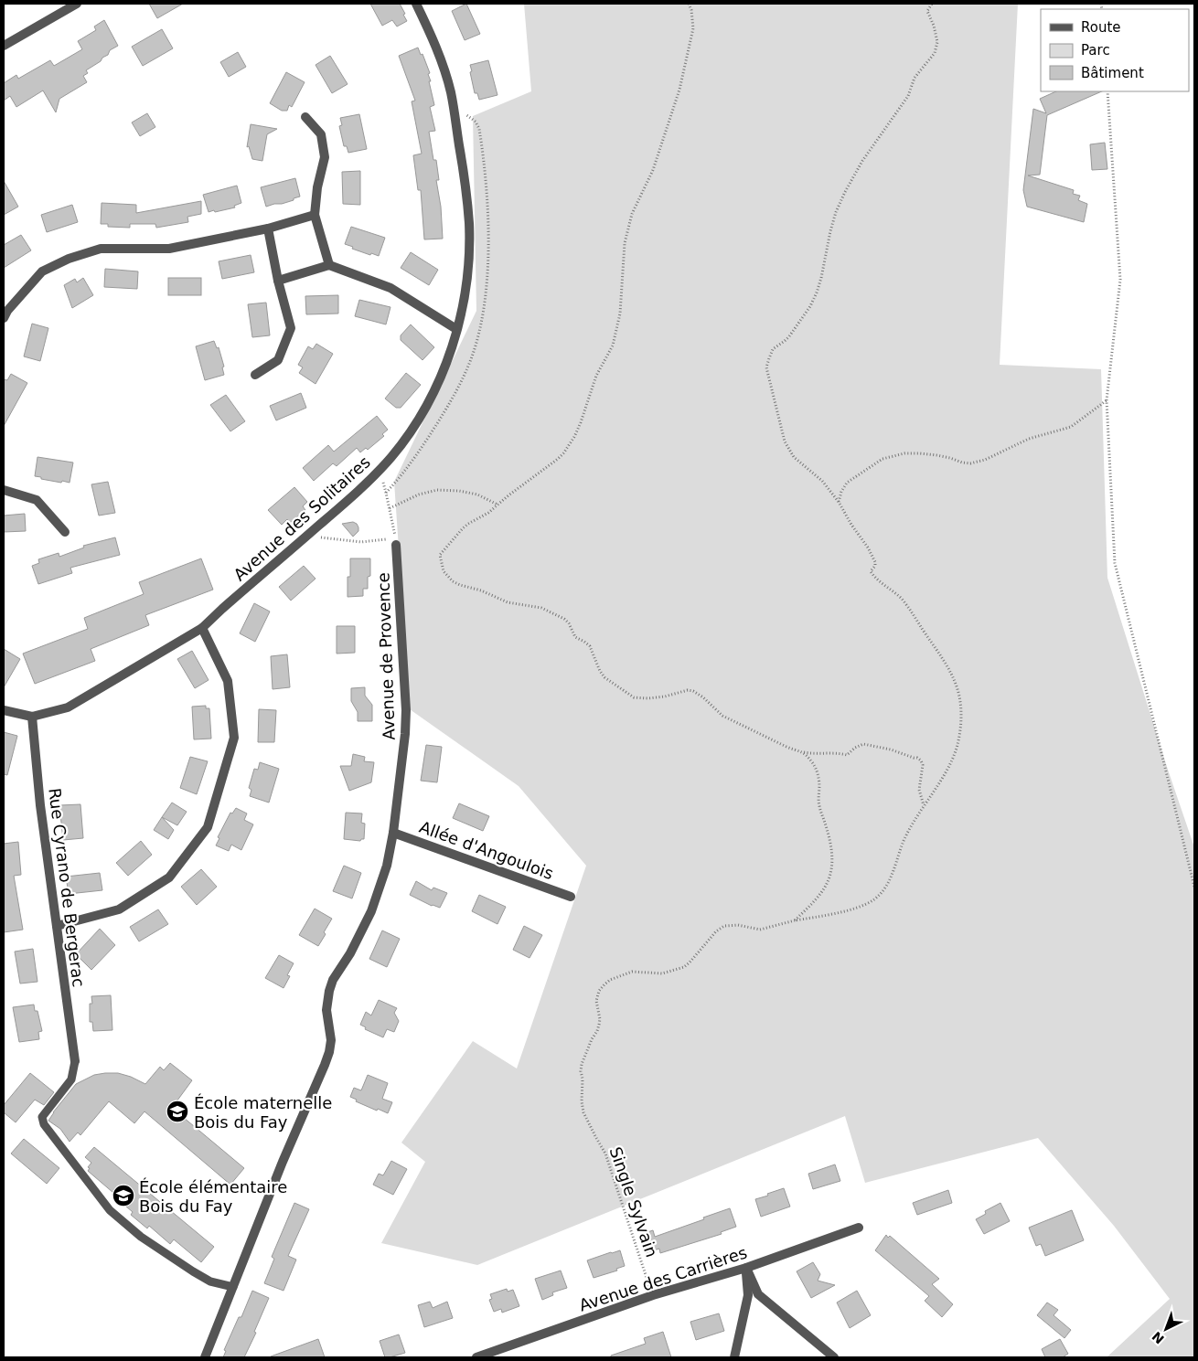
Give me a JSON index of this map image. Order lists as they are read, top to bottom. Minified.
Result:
{"streets":{"street":["Avenue des Solitaires","Avenue de Provence","Allée d'Angoulois","Rue Cyrano de Bergerac","Avenue des Carrières"],"path":["Single Sylvain"]},"crossings":[["Avenue des Solitaires","Rue Cyrano de Bergerac"],["Avenue de Provence","Allée d'Angoulois"],["Single Sylvain","Avenue des Carrières"]],"places":{"school or university":["École maternelle Bois du Fay","École élémentaire Bois du Fay"]},"legend":["Route","Parc","Bâtiment"],"north":"bottom left"}
